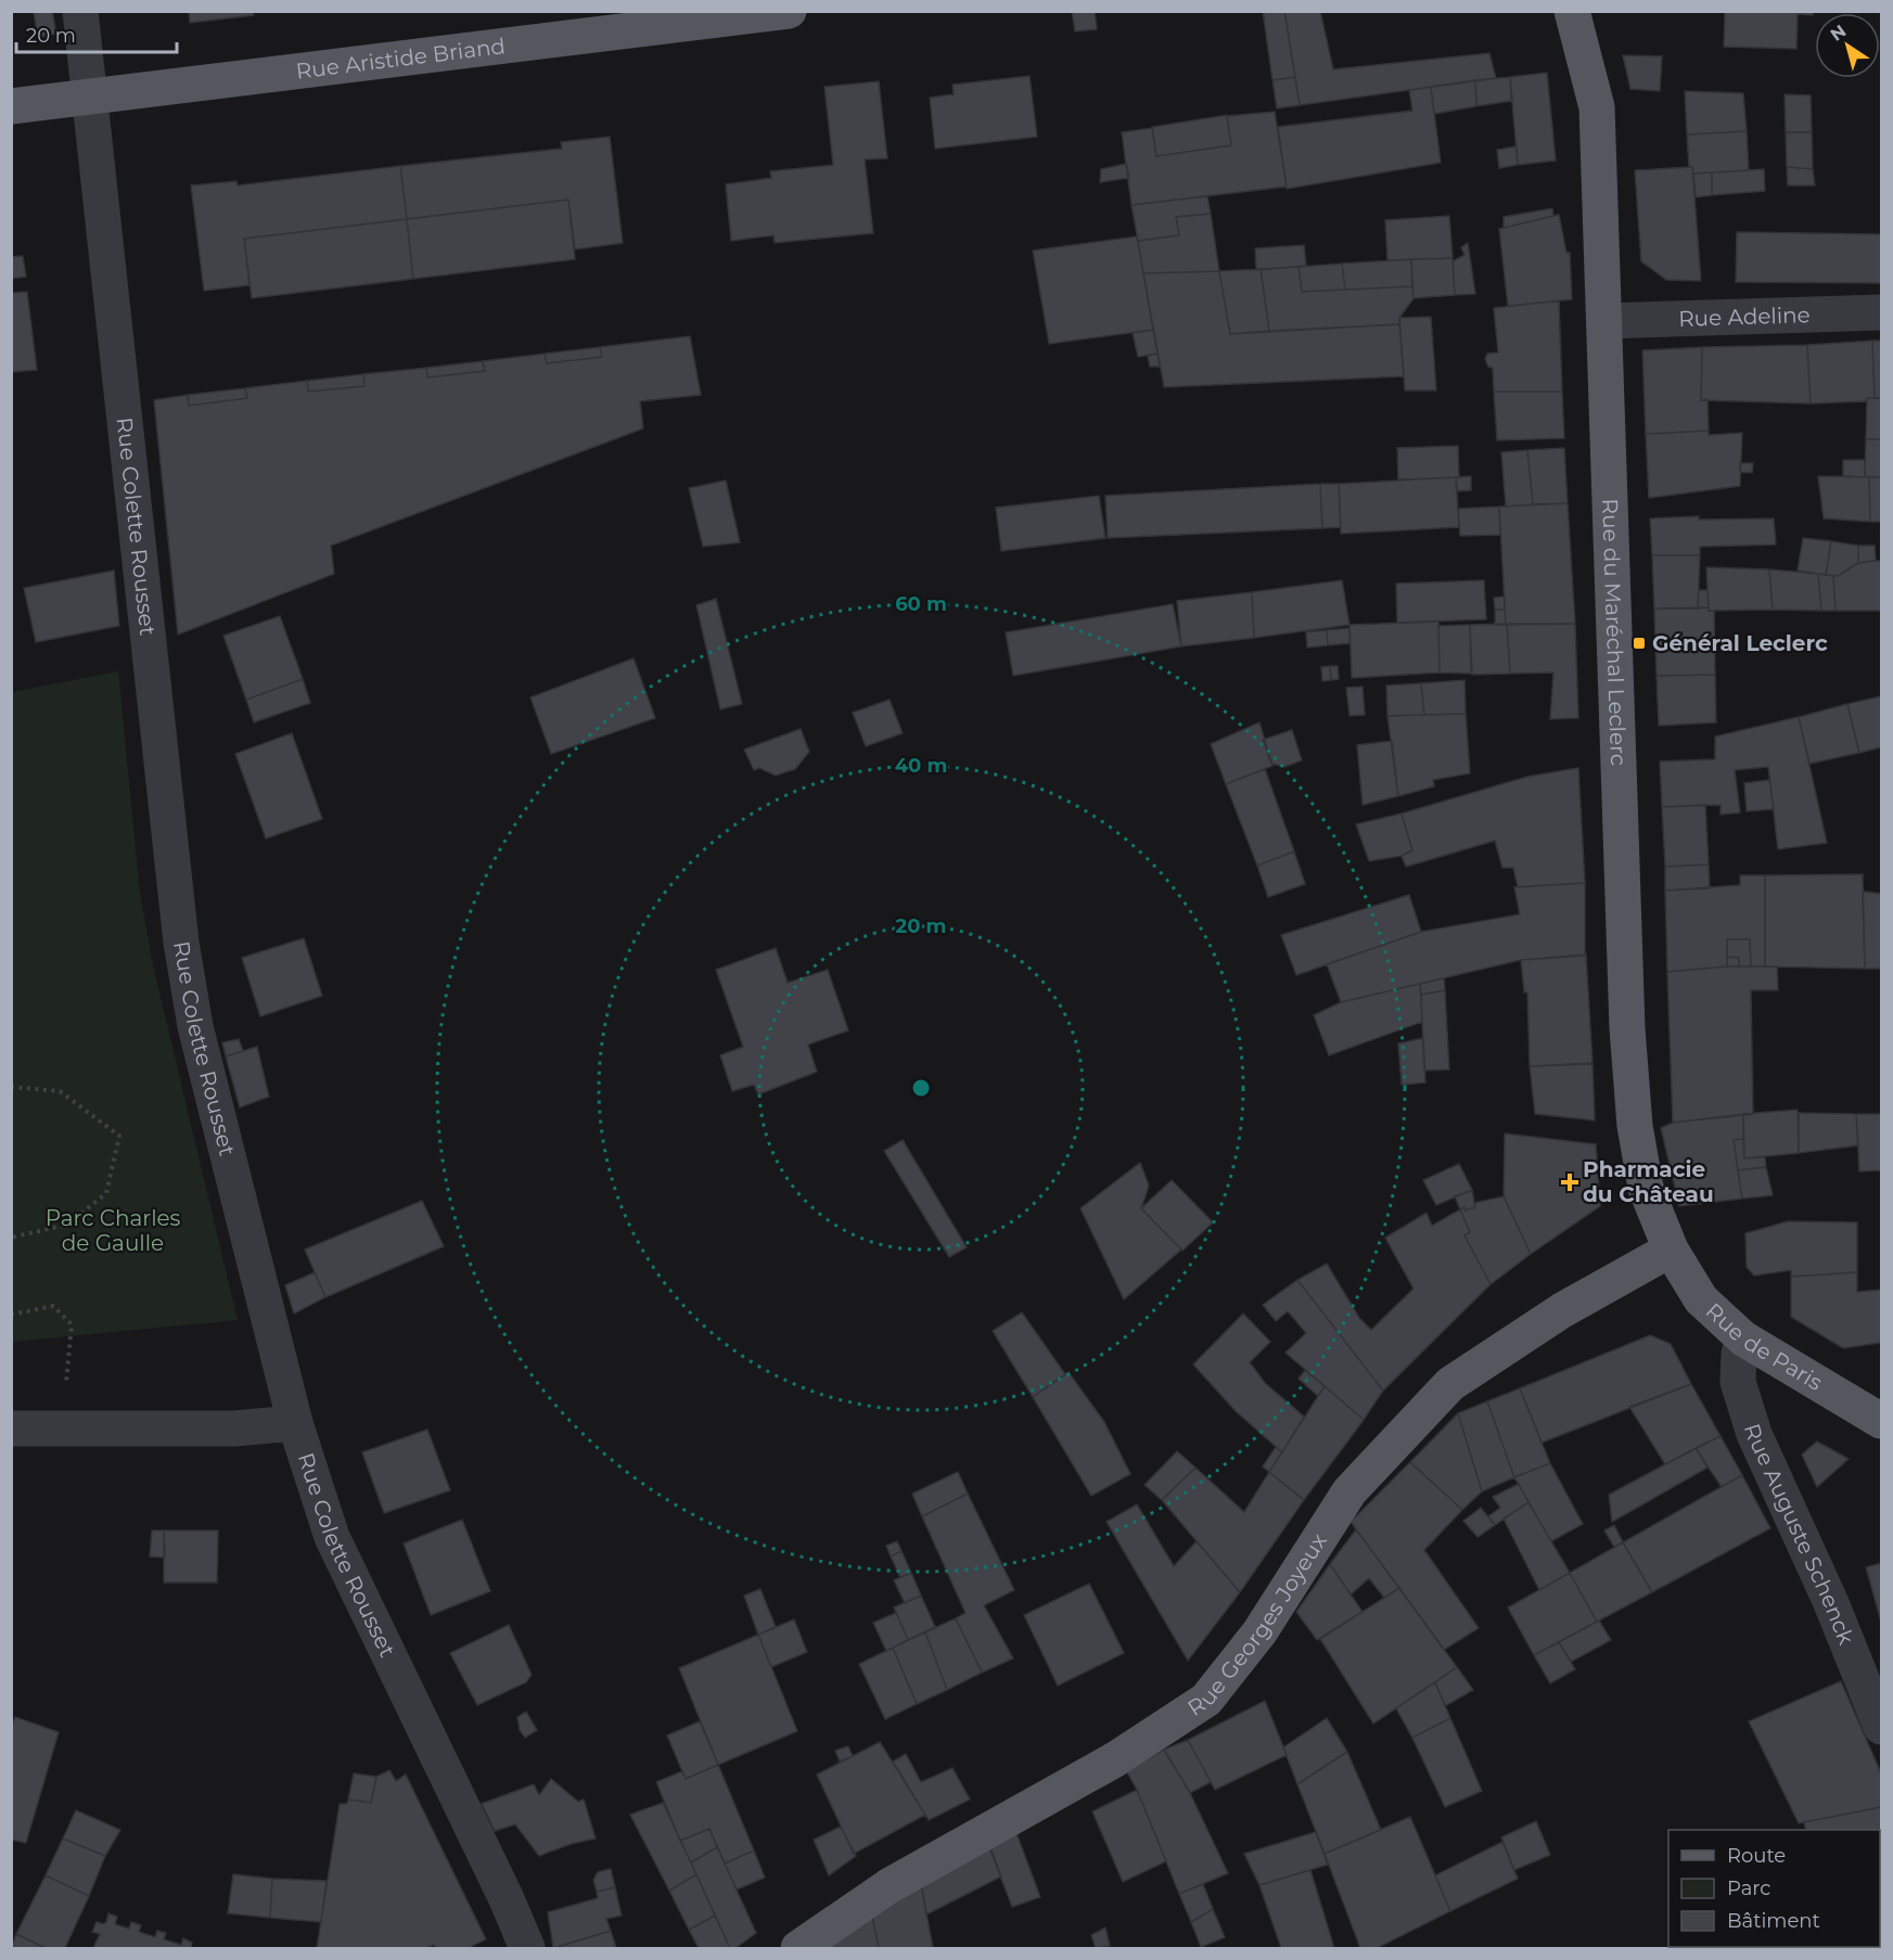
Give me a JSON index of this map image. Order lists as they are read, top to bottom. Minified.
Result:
{"streets":{"main road":["Rue Aristide Briand","Rue du Maréchal Leclerc","Rue de Paris","Rue Georges Joyeux"],"street":["Rue Adeline","Rue Colette Rousset","Rue Auguste Schenck"]},"crossings":[["Rue Aristide Briand","Rue Colette Rousset"],["Rue Adeline","Rue du Maréchal Leclerc"],["Rue du Maréchal Leclerc","Rue de Paris"],["Rue du Maréchal Leclerc","Rue Georges Joyeux"],["Rue de Paris","Rue Auguste Schenck"],["Rue de Paris","Rue Georges Joyeux"]],"parks":["Parc Charles de Gaulle"],"places":{"transit":["Général Leclerc"],"health":["Pharmacie du Château"]},"legend":["Route","Parc","Bâtiment"],"scale_bar":"20 m","north":"top left","rings":["60 m","40 m","20 m"]}
